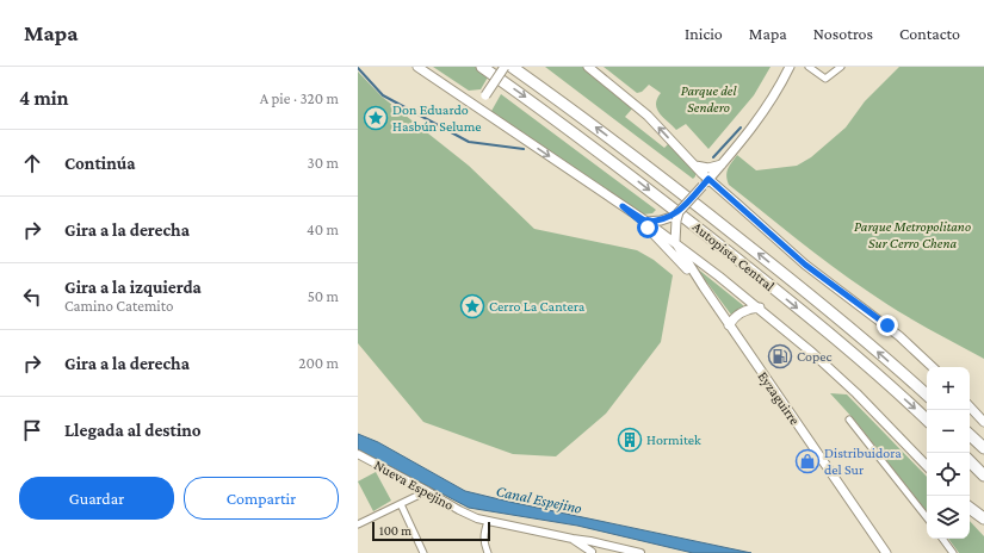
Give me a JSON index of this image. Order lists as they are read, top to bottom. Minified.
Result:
{"streets":{"highway":["Autopista Central"],"main road":["Eyzaguirre"],"street":["Nueva Espejino"]},"water":["Canal Espejino"],"parks":["Parque del Sendero","Parque Metropolitano Sur Cerro Chena"],"places":{"place":["Don Eduardo Hasbún Selume","Cerro La Cantera"],"fuel station":["Copec"],"building":["Hormitek"],"shop":["Distribuidora del Sur"]},"scale_bar":"100 m","page":{"header":"Mapa","nav":["Inicio","Mapa","Nosotros","Contacto"],"heading":["4 min","A pie · 320 m"],"list":[["Continúa","30 m"],["Gira a la derecha","40 m"],["Gira a la izquierda","Camino Catemito","50 m"],["Gira a la derecha","200 m"],"Llegada al destino"],"map_buttons":["+","−"],"buttons":["Guardar","Compartir"],"scale":"100 m"}}
